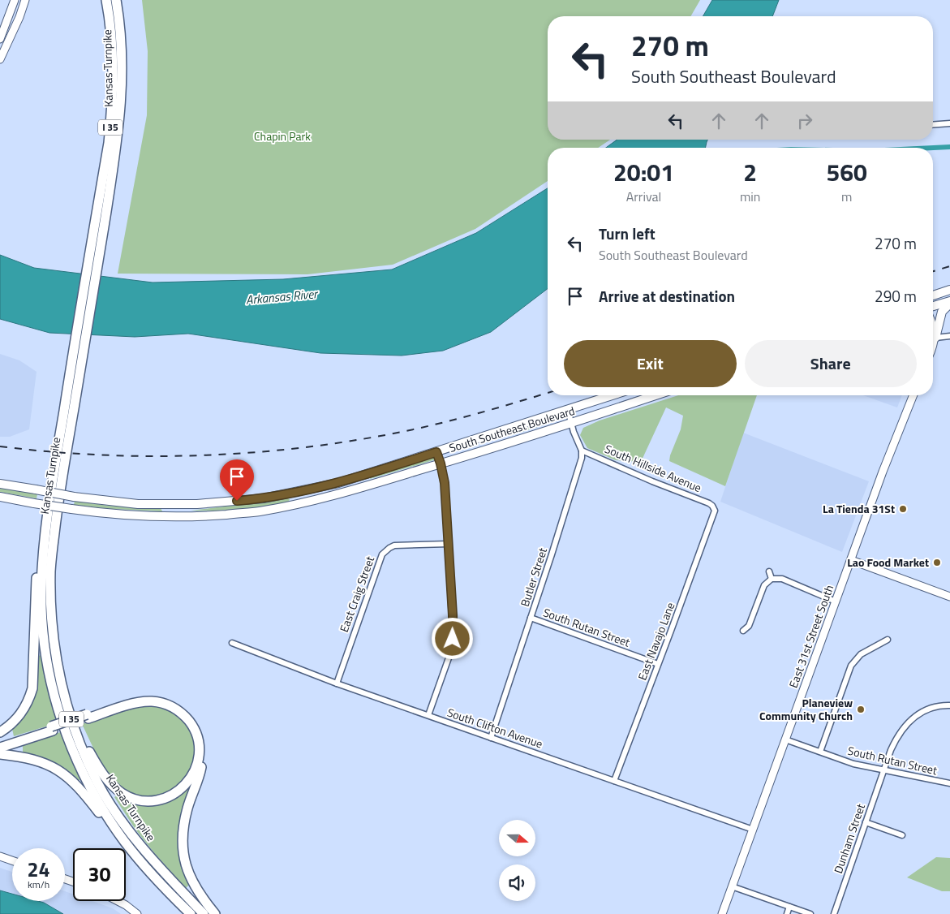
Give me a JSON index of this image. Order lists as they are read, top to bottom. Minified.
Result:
{"streets":{"highway":["Kansas Turnpike","I 35"],"main road":["South Southeast Boulevard"],"street":["South Hillside Avenue","Butler Street","East Craig Street","South Rutan Street","East 31st Street South","East Navajo Lane","South Clifton Avenue","Dunham Street"]},"crossings":[["South Hillside Avenue","Butler Street"],["South Hillside Avenue","East Navajo Lane"],["Butler Street","South Rutan Street"],["Butler Street","South Clifton Avenue"],["East Craig Street","South Clifton Avenue"],["South Rutan Street","East 31st Street South"],["South Rutan Street","East Navajo Lane"],["South Rutan Street","Dunham Street"],["East 31st Street South","South Clifton Avenue"],["East Navajo Lane","South Clifton Avenue"]],"water":["Arkansas River"],"parks":["Chapin Park"],"places":["La Tienda 31St","Lao Food Market","Planeview Community Church"],"north":"right","page":{"turn":["270 m","South Southeast Boulevard"],"eta":["20:01","Arrival","2","min","560","m"],"list":[{"name":"Turn left","note":"South Southeast Boulevard","value":"270 m"},{"name":"Arrive at destination","value":"290 m"}],"buttons":["Exit","Share"],"speed":"24 km/h","limit":"30"}}
